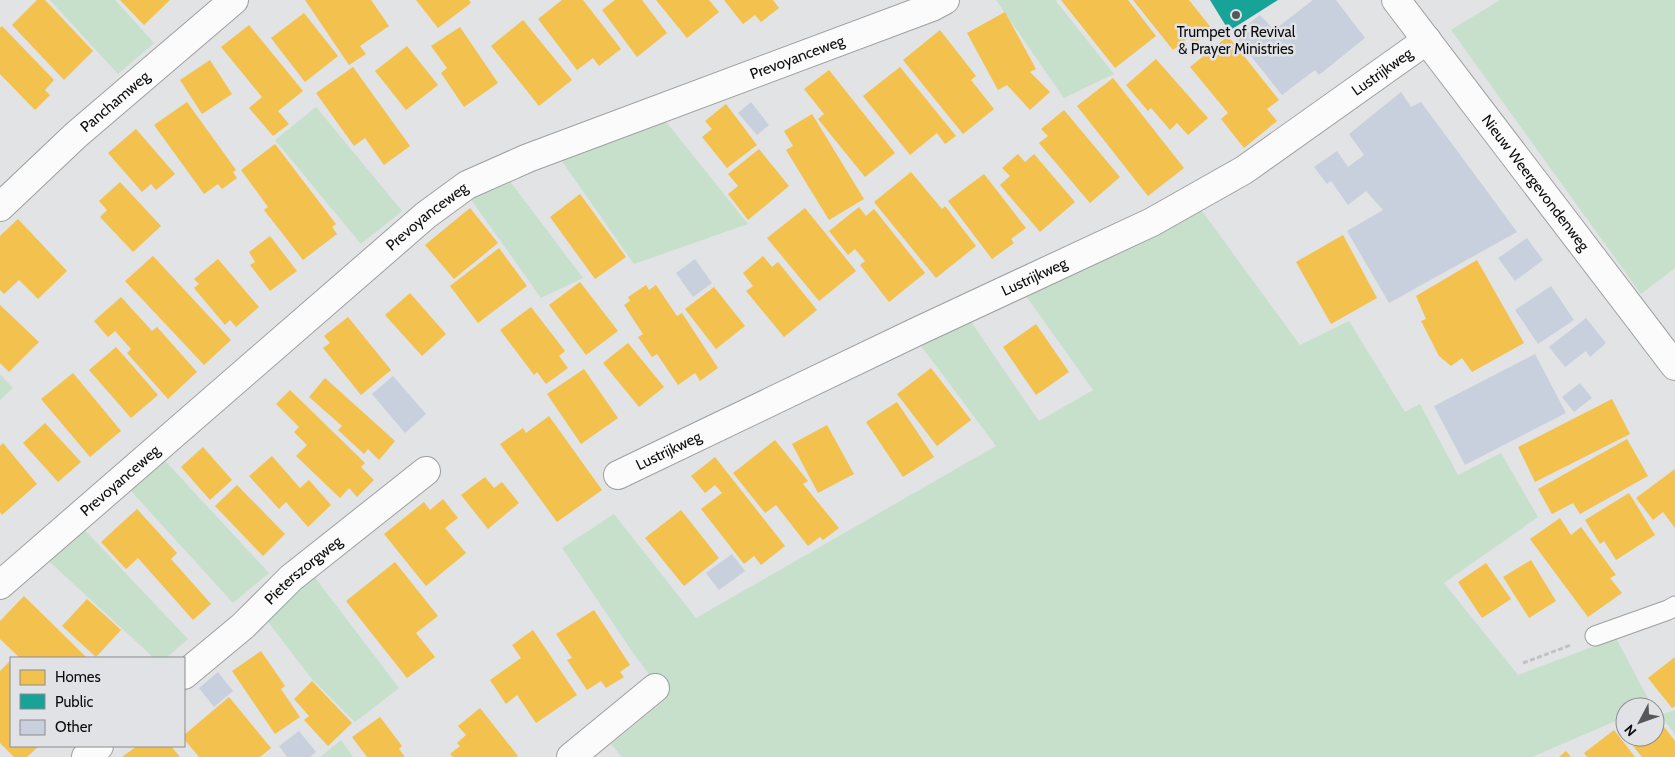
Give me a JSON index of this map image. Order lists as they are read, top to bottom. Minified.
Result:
{"streets":{"street":["Prevoyanceweg","Lustrijkweg","Panchamweg","Nieuw Weergevondenweg","Pieterszorgweg"]},"crossings":[["Lustrijkweg","Nieuw Weergevondenweg"]],"places":["Trumpet of Revival & Prayer Ministries"],"legend":["Homes","Public","Other"],"north":"bottom left"}
